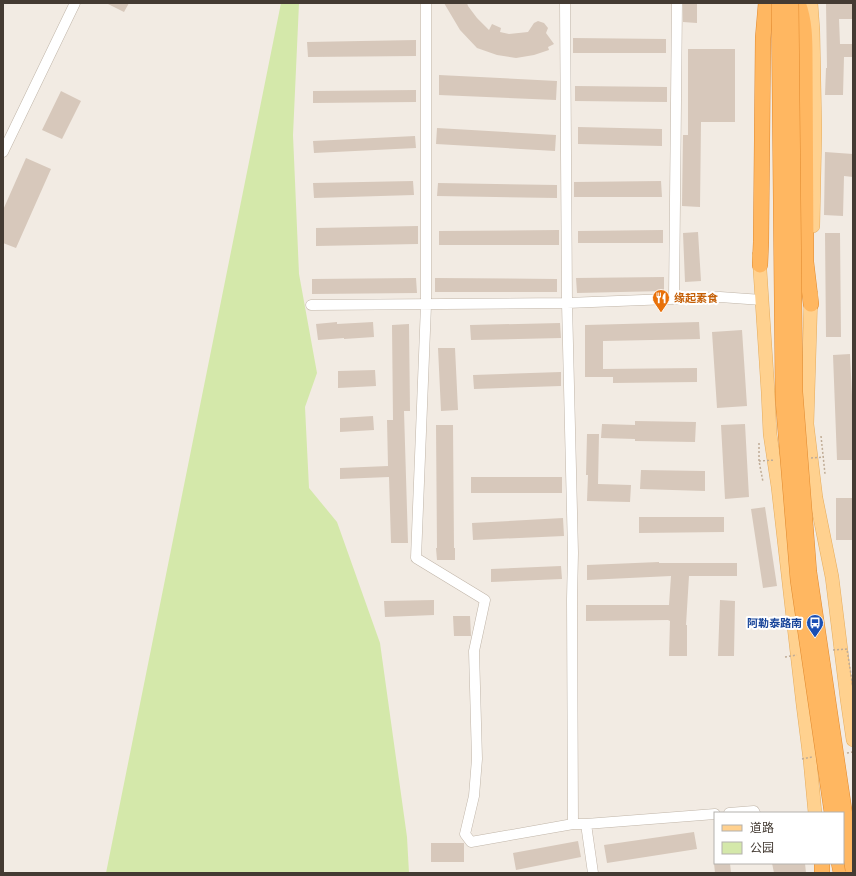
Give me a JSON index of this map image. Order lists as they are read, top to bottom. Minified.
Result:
{"places":{"restaurant":["缘起素食"],"bus stop":["阿勒泰路南"]},"legend":["道路","公园"]}
